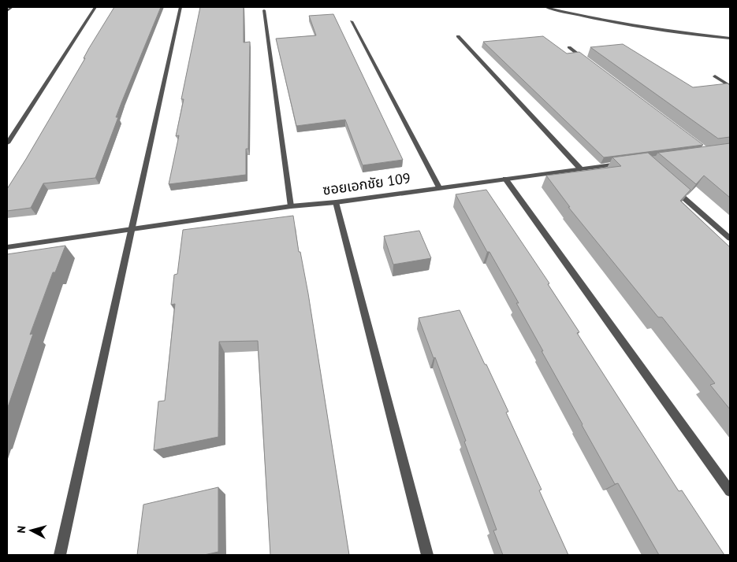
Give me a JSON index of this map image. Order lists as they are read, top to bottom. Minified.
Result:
{"streets":{"street":["ซอยเอกชัย 109"]},"north":"left"}
